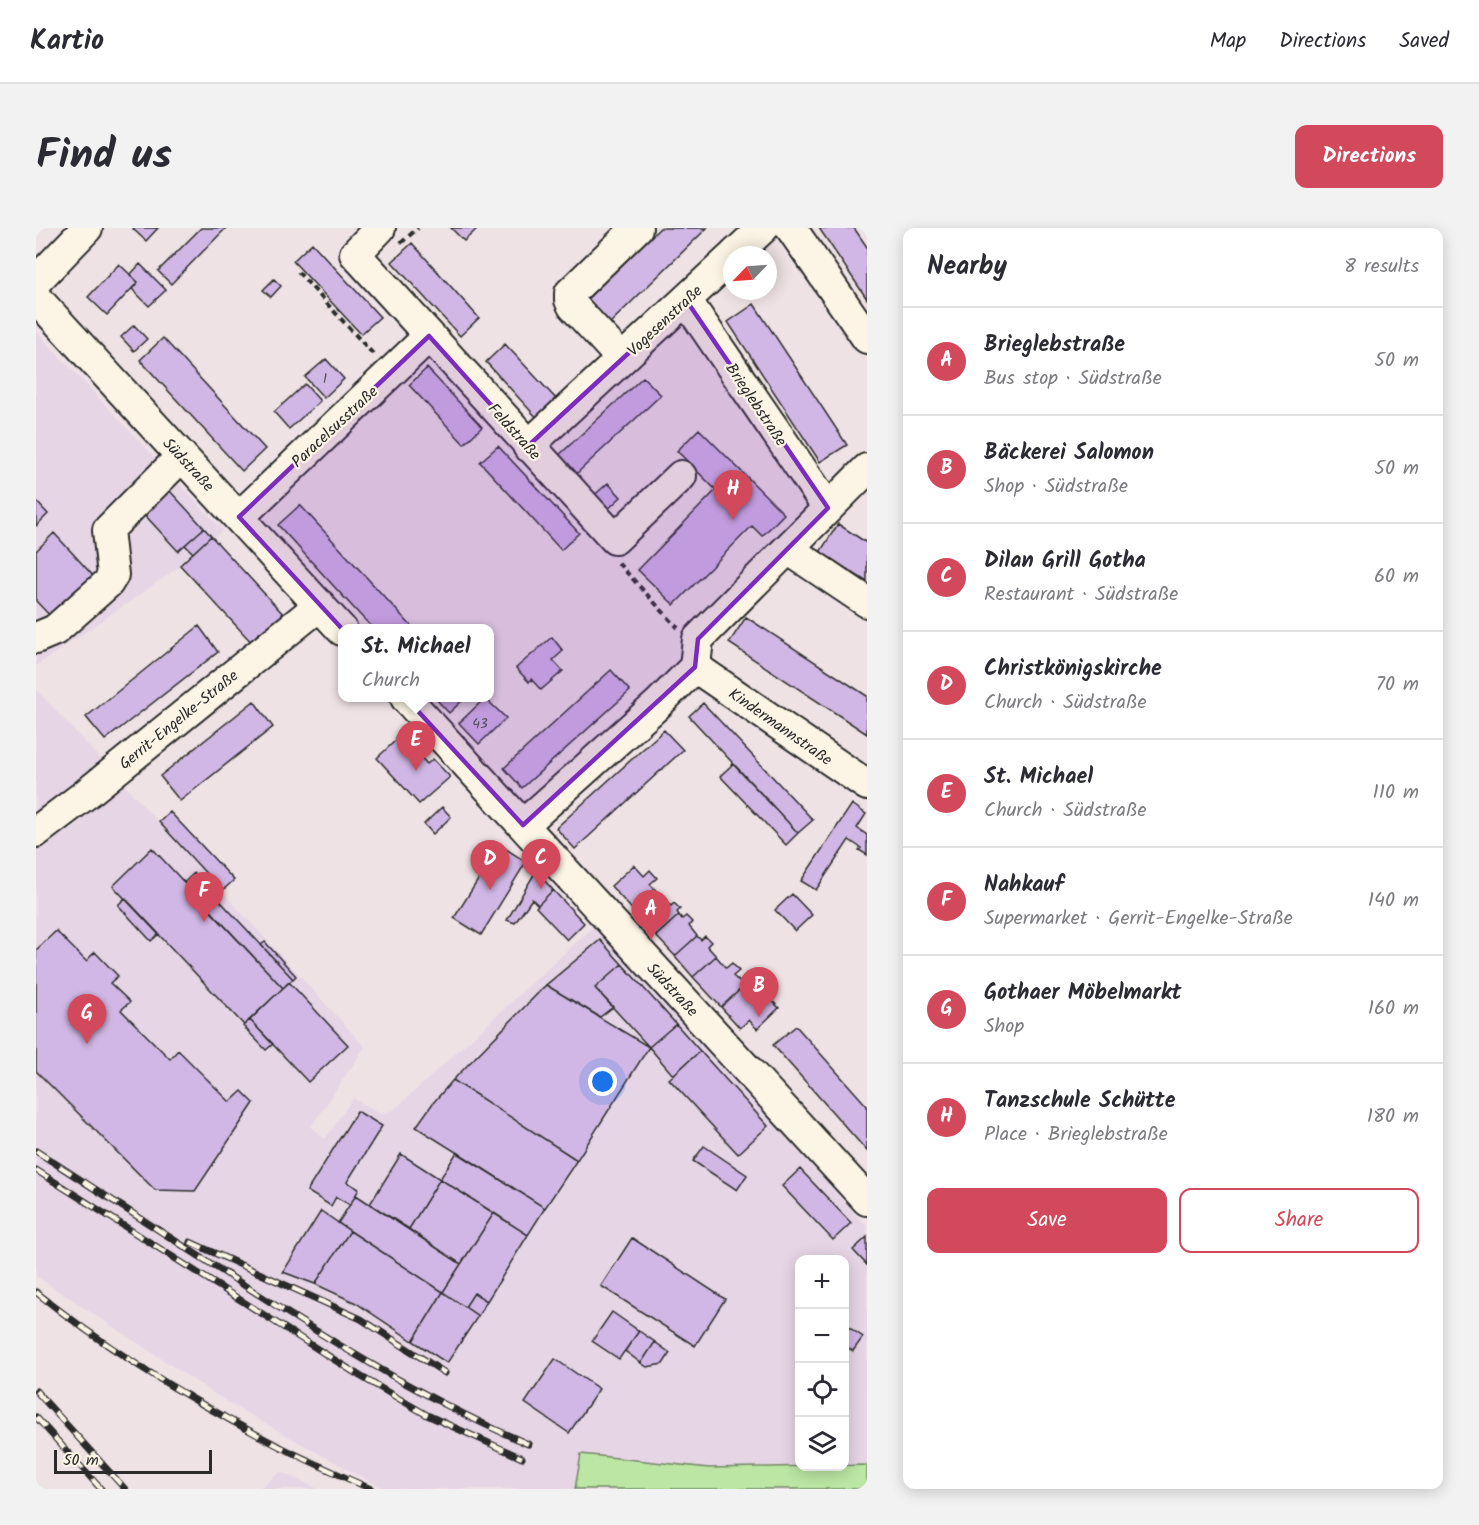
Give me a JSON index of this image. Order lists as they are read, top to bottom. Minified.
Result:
{"streets":{"street":["Vogesenstraße","Brieglebstraße","Paracelsusstraße","Feldstraße","Südstraße","Gerrit-Engelke-Straße","Kindermannstraße"]},"crossings":[["Vogesenstraße","Brieglebstraße"],["Vogesenstraße","Feldstraße"],["Paracelsusstraße","Feldstraße"],["Paracelsusstraße","Südstraße"],["Südstraße","Gerrit-Engelke-Straße"]],"house_numbers":["1","43"],"scale_bar":"50 m","north":"bottom left","page":{"header":"Kartio","nav":["Map","Directions","Saved"],"title":"Find us","buttons":["Directions",["Save","Share"]],"heading":["Nearby","8 results"],"list":[{"mark":"A","name":"Brieglebstraße","note":"Bus stop · Südstraße","value":"50 m"},{"mark":"B","name":"Bäckerei Salomon","note":"Shop · Südstraße","value":"50 m"},{"mark":"C","name":"Dilan Grill Gotha","note":"Restaurant · Südstraße","value":"60 m"},{"mark":"D","name":"Christkönigskirche","note":"Church · Südstraße","value":"70 m"},{"mark":"E","name":"St. Michael","note":"Church · Südstraße","value":"110 m"},{"mark":"F","name":"Nahkauf","note":"Supermarket · Gerrit-Engelke-Straße","value":"140 m"},{"mark":"G","name":"Gothaer Möbelmarkt","note":"Shop","value":"160 m"},{"mark":"H","name":"Tanzschule Schütte","note":"Place · Brieglebstraße","value":"180 m"}],"pins":["H","E","C","D","F","A","B","G"],"popup":["St. Michael","Church"],"map_buttons":["+","−"],"scale":"50 m"}}
